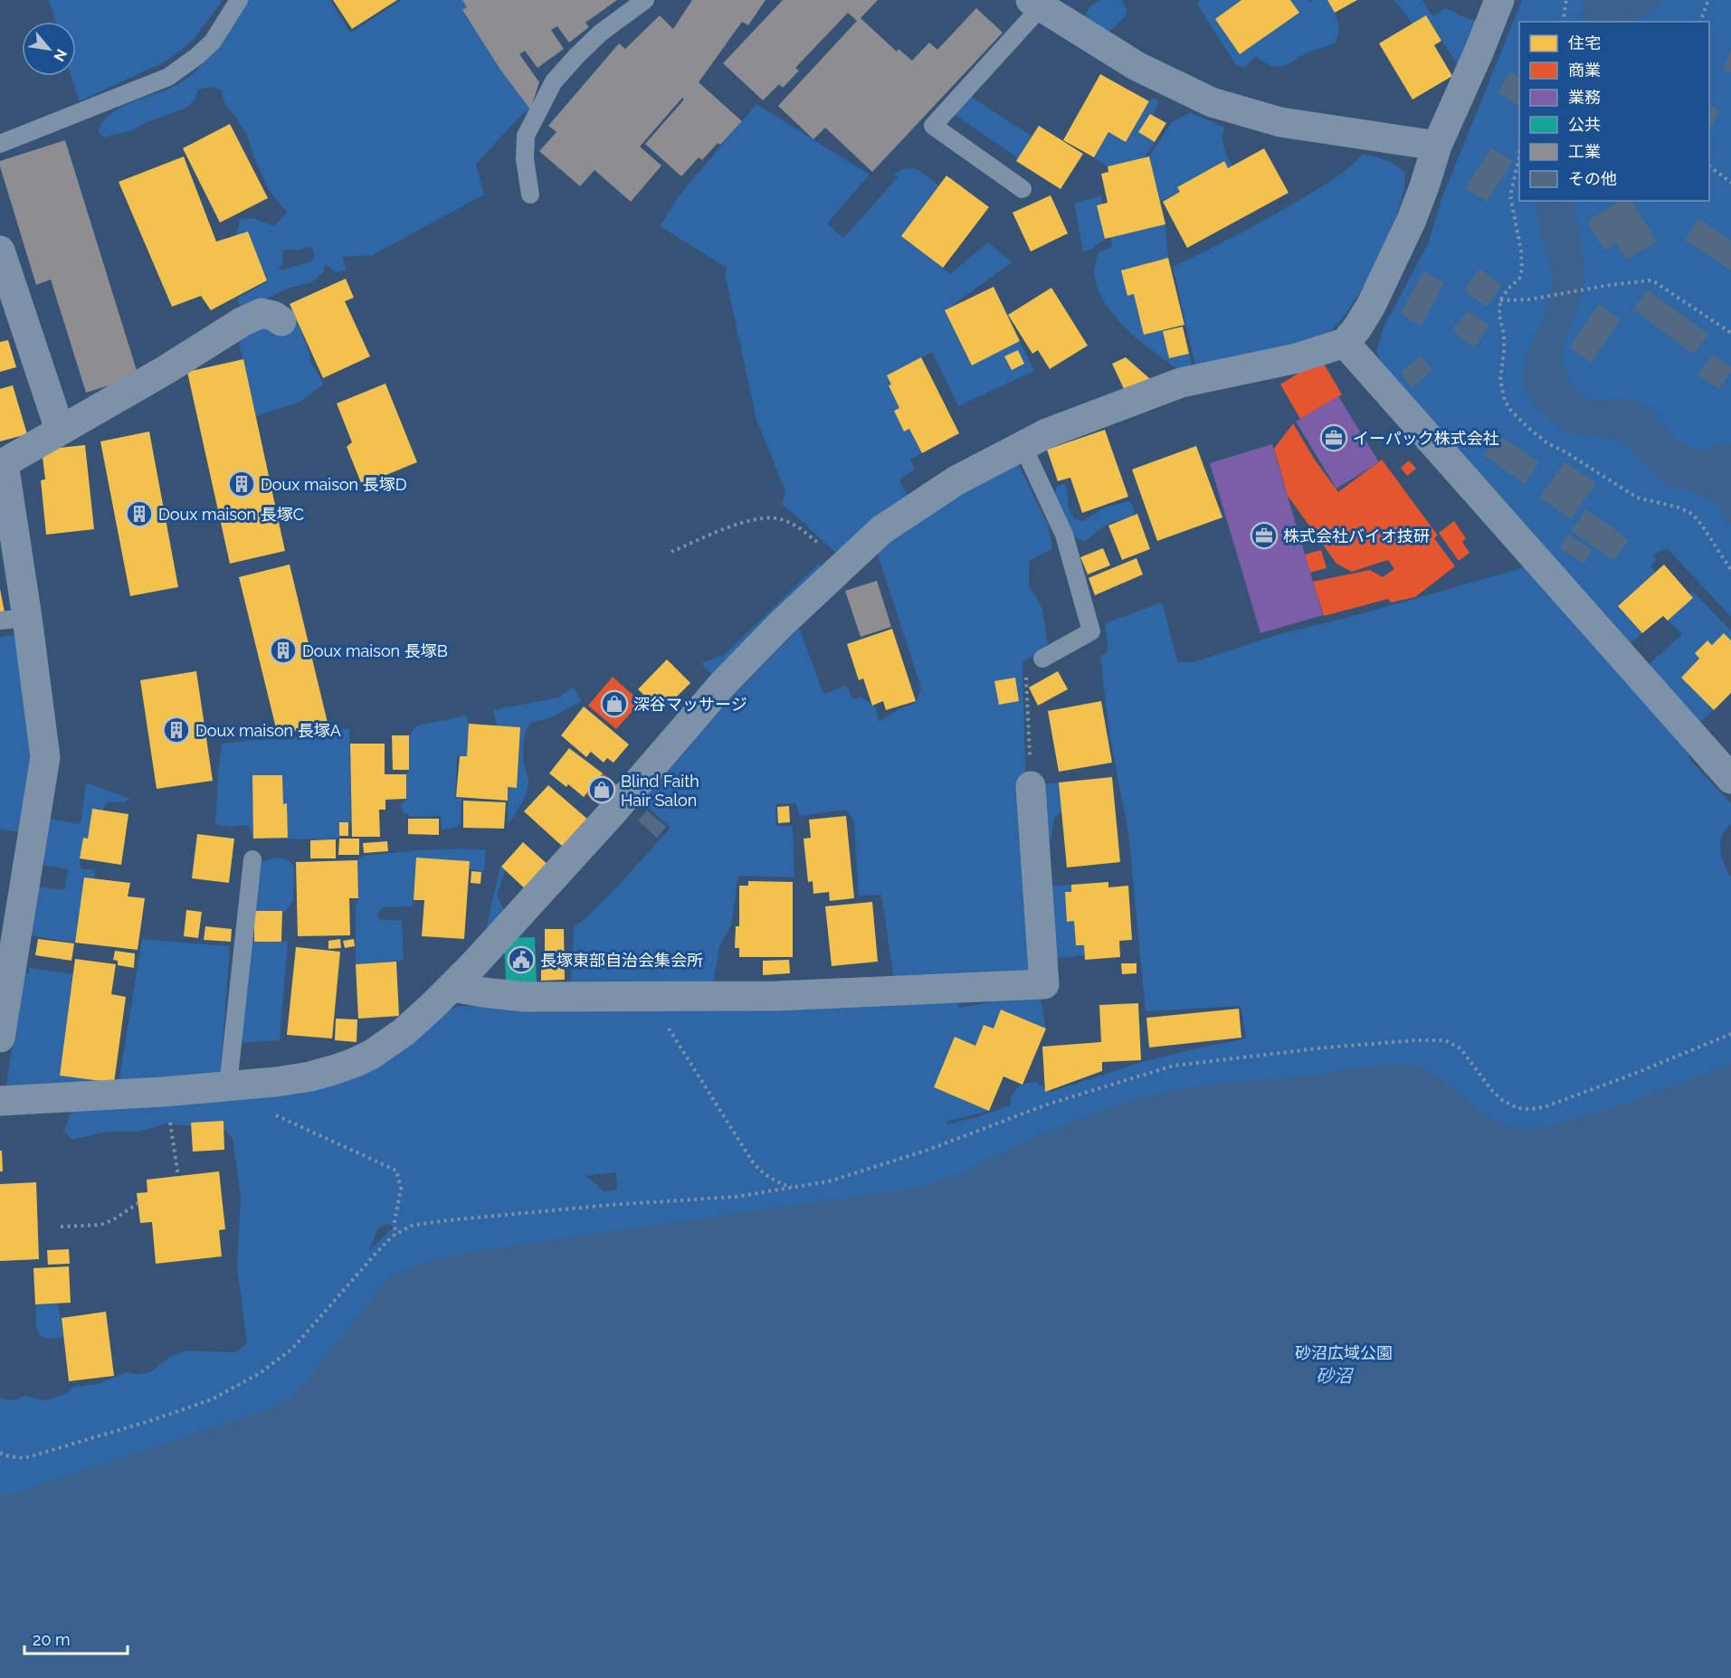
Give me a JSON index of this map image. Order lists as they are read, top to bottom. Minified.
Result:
{"water":["砂沼"],"parks":["砂沼広域公園"],"places":{"office":["イーパック株式会社","株式会社バイオ技研"],"building":["Doux maison 長塚D","Doux maison 長塚C","Doux maison 長塚B","Doux maison 長塚A"],"shop":["深谷マッサージ","Blind Faith Hair Salon"],"public building":["長塚東部自治会集会所"]},"legend":["住宅","商業","業務","公共","工業","その他"],"scale_bar":"20 m","north":"bottom right"}
